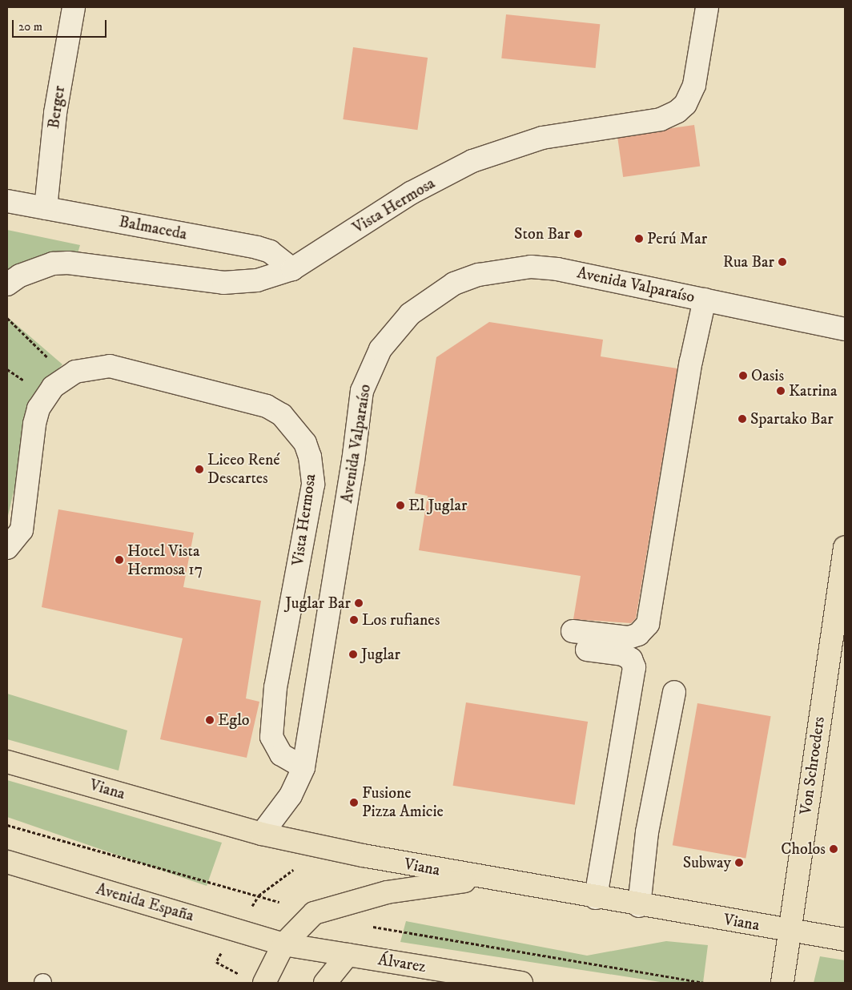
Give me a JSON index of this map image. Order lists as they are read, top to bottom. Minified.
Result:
{"streets":{"main road":["Von Schroeders","Viana","Avenida España","Álvarez"],"street":["Berger","Vista Hermosa","Balmaceda","Avenida Valparaíso"]},"crossings":[["Berger","Balmaceda"],["Vista Hermosa","Balmaceda"],["Vista Hermosa","Avenida Valparaíso"],["Avenida Valparaíso","Viana"],["Von Schroeders","Viana"],["Avenida España","Álvarez"]],"places":["Ston Bar","Perú Mar","Rua Bar","Oasis","Katrina","Spartako Bar","Liceo René Descartes","El Juglar","Hotel Vista Hermosa 17","Juglar Bar","Los rufianes","Juglar","Eglo","Fusione Pizza Amicie","Cholos","Subway"],"scale_bar":"20 m"}
